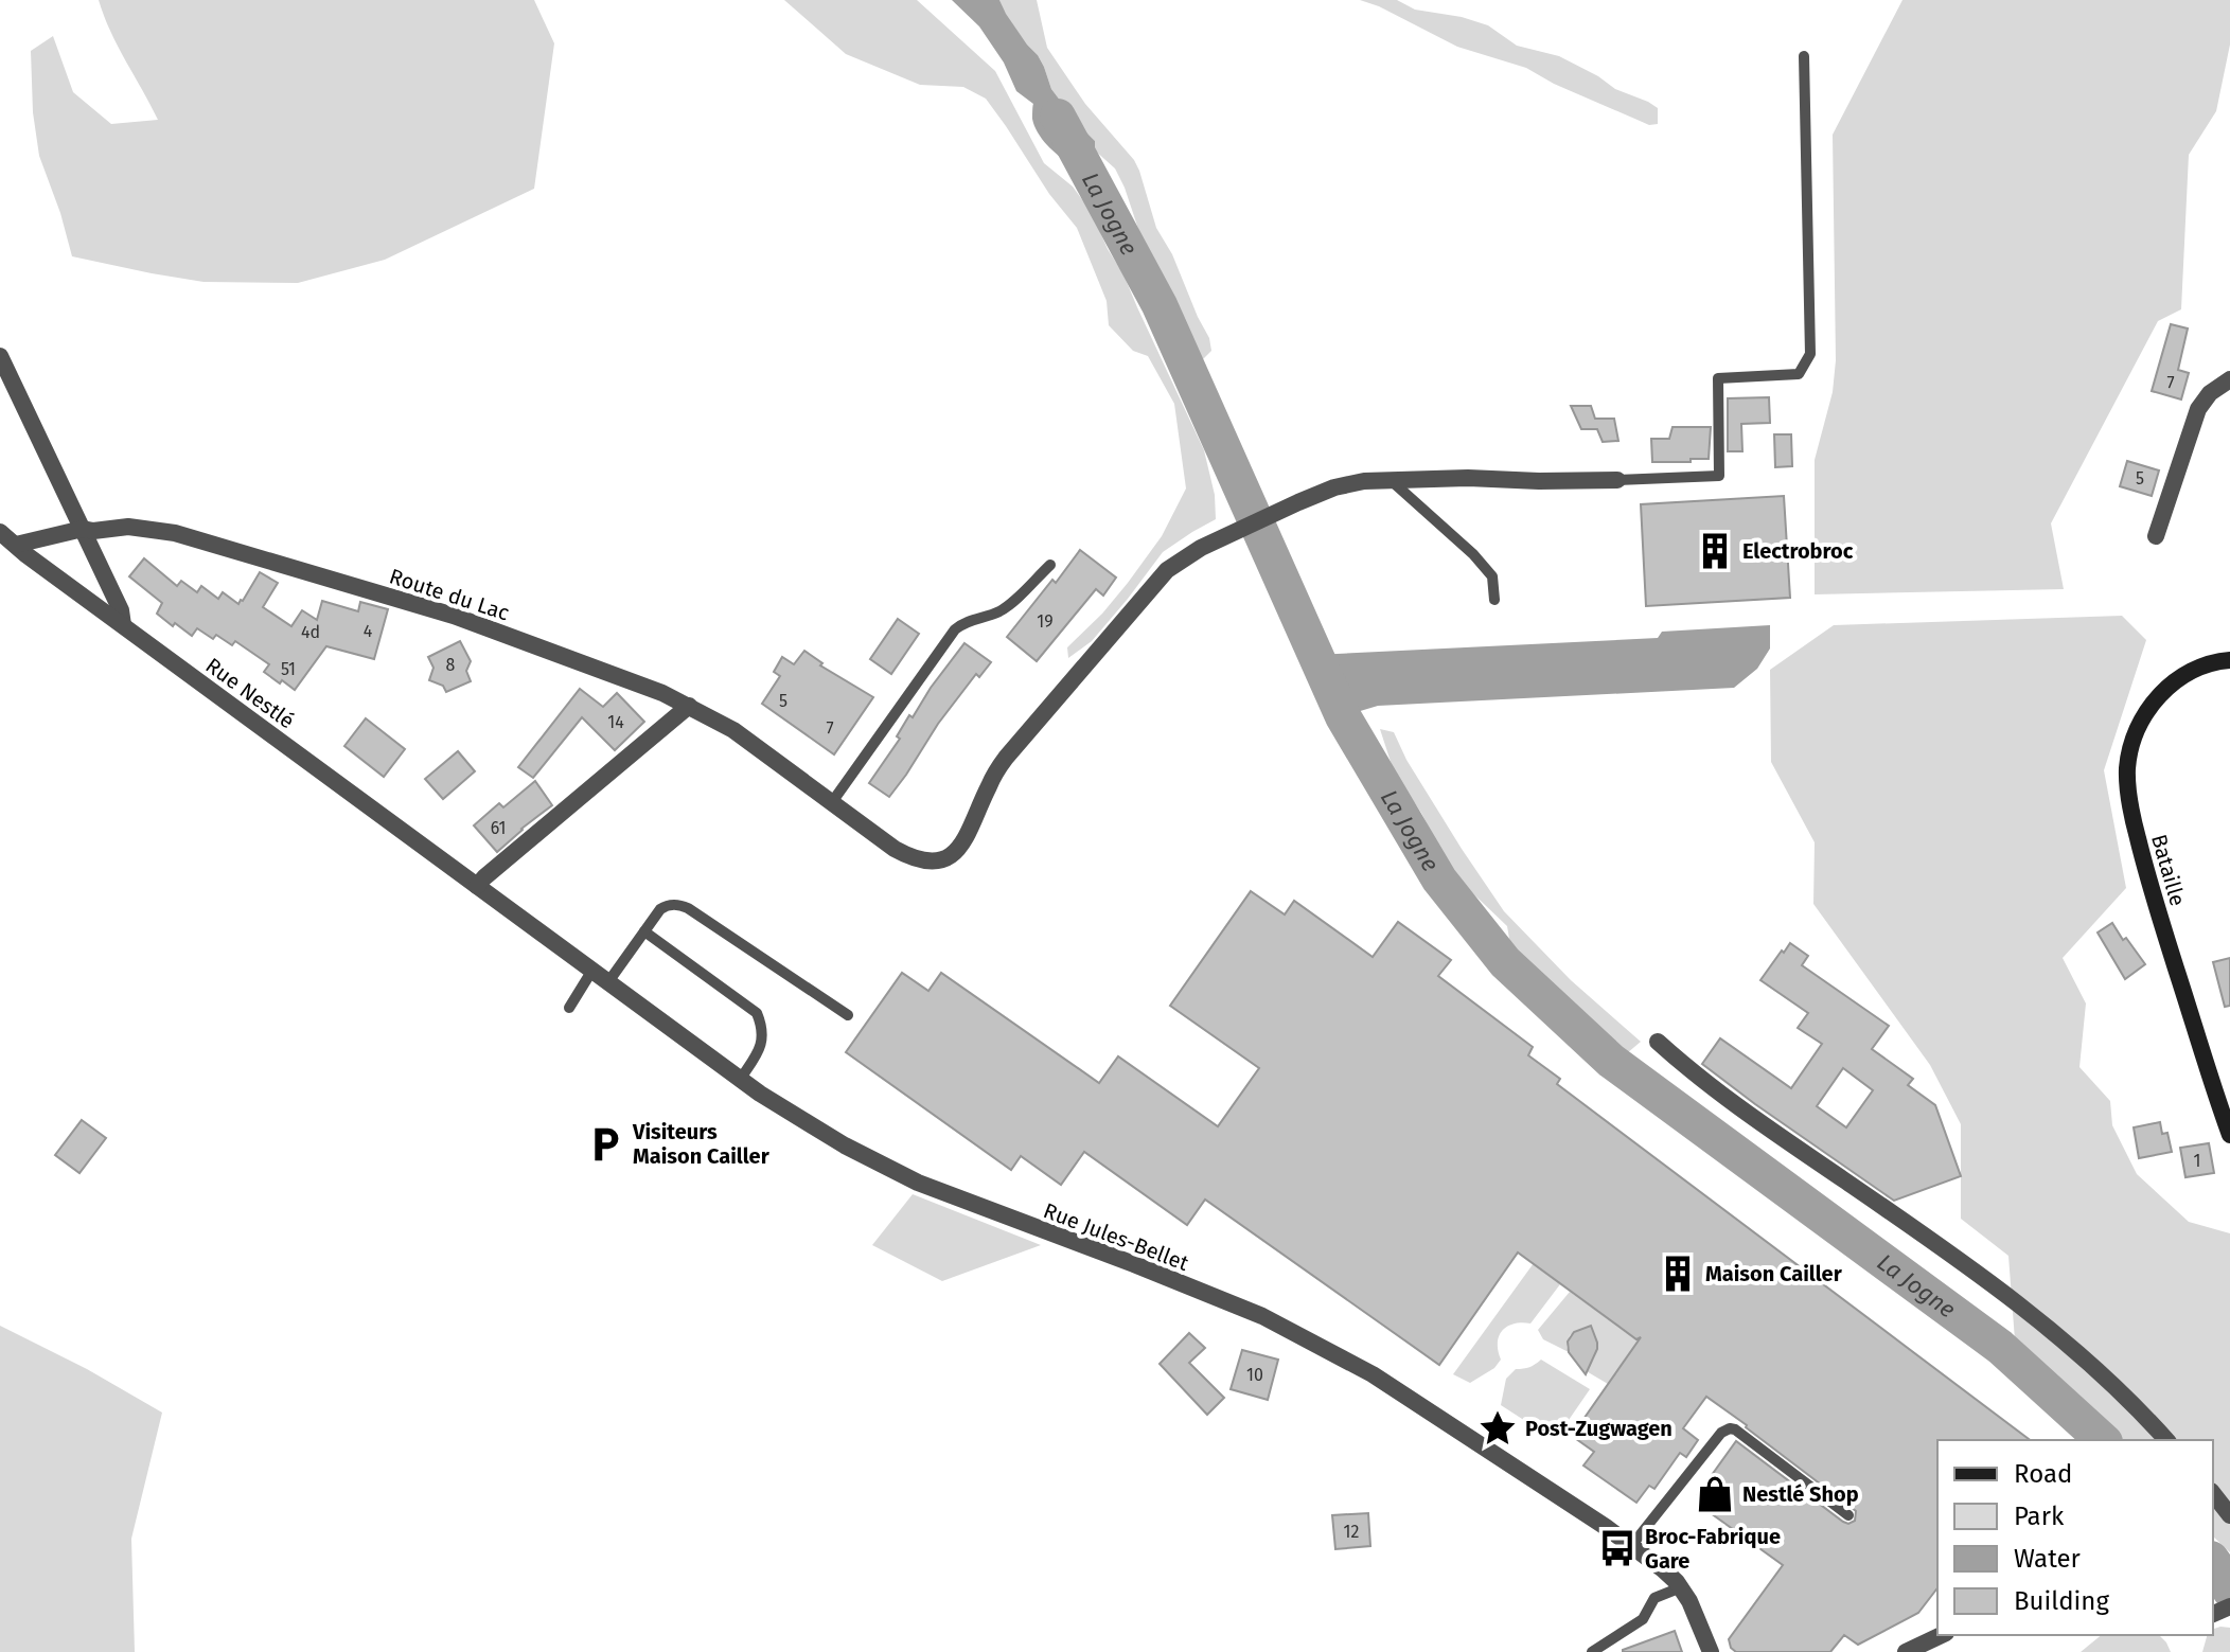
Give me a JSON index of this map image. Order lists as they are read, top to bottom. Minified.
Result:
{"streets":{"main road":["Bataille"],"street":["Route du Lac","Rue Nestlé","Rue Jules-Bellet"]},"crossings":[["Route du Lac","Rue Nestlé"],["Rue Nestlé","Rue Jules-Bellet"]],"water":["La Jogne"],"places":{"building":["Electrobroc","Maison Cailler"],"parking":["Visiteurs Maison Cailler"],"place":["Post-Zugwagen"],"shop":["Nestlé Shop"],"bus stop":["Broc-Fabrique Gare"]},"house_numbers":["7","5","19","4","4d","8","51","5","14","7","61","1","10","12"],"legend":["Road","Park","Water","Building"]}
